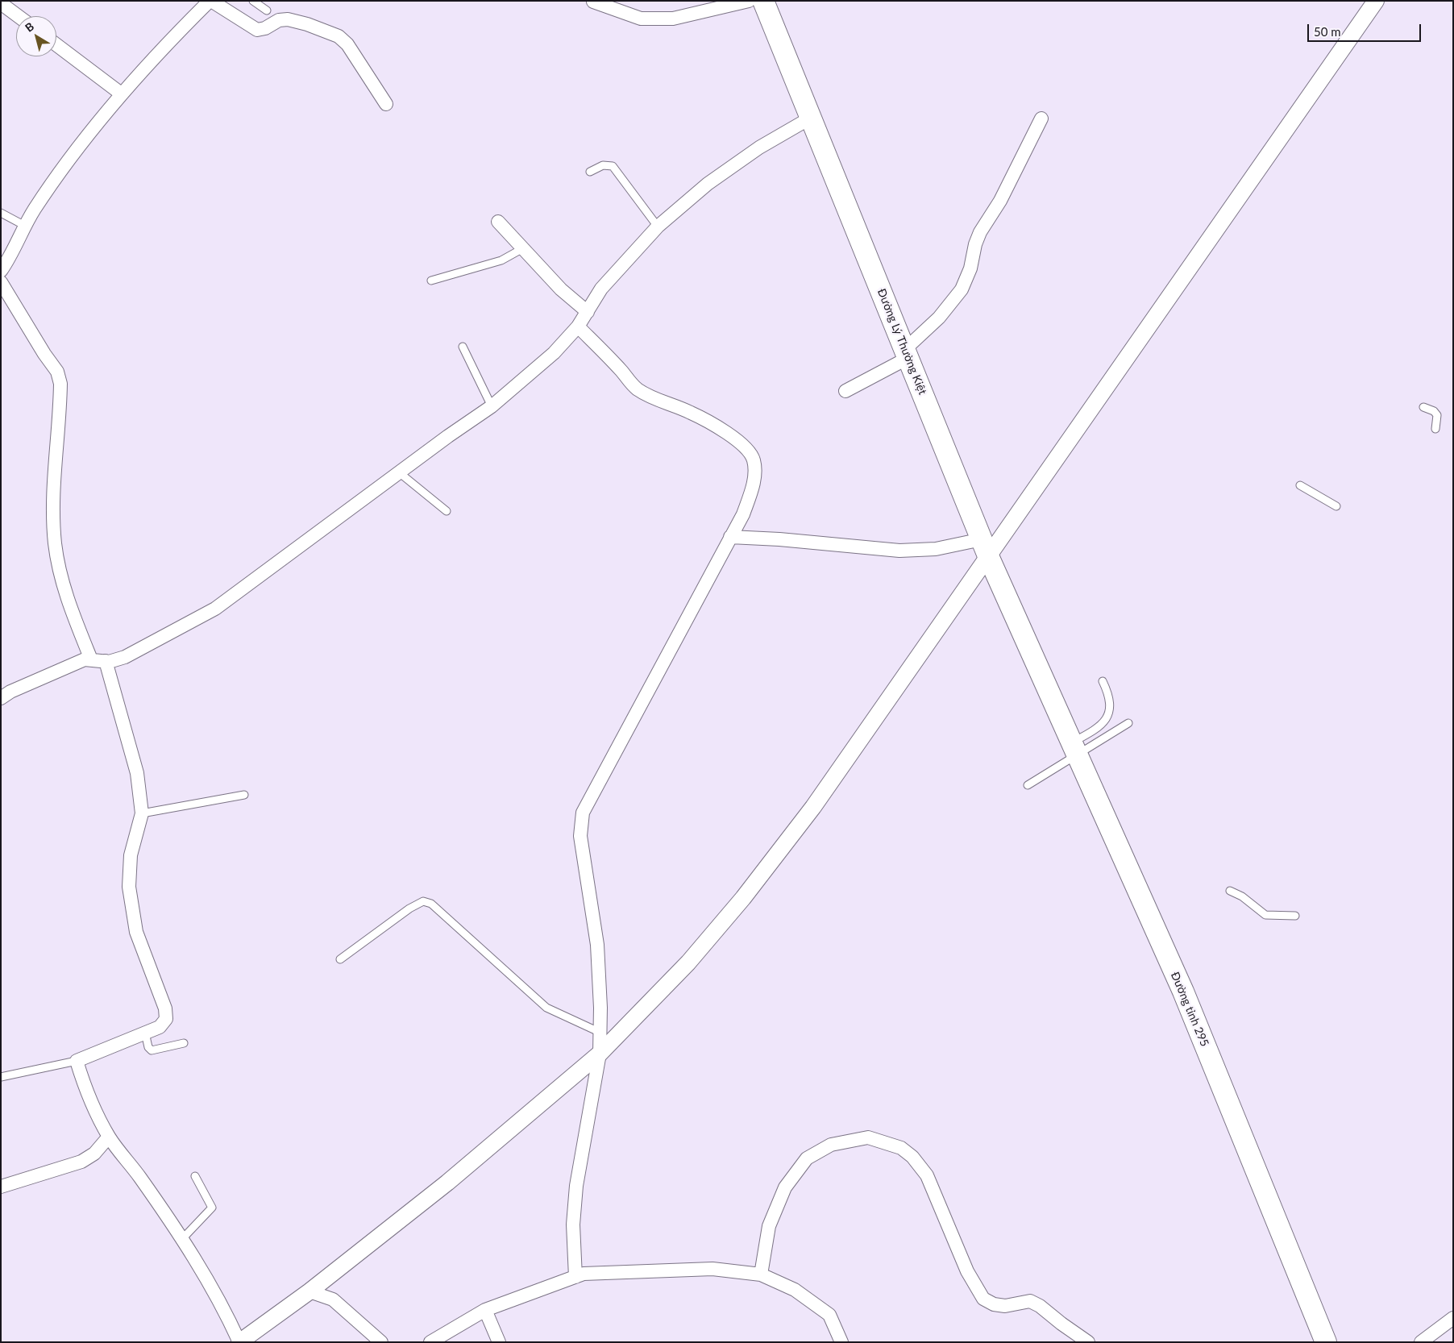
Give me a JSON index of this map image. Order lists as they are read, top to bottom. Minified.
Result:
{"streets":{"main road":["Đường Lý Thường Kiệt","Đường tỉnh 295"]},"crossings":[["Đường Lý Thường Kiệt","Đường tỉnh 295"]],"scale_bar":"50 m","north":"top left"}
